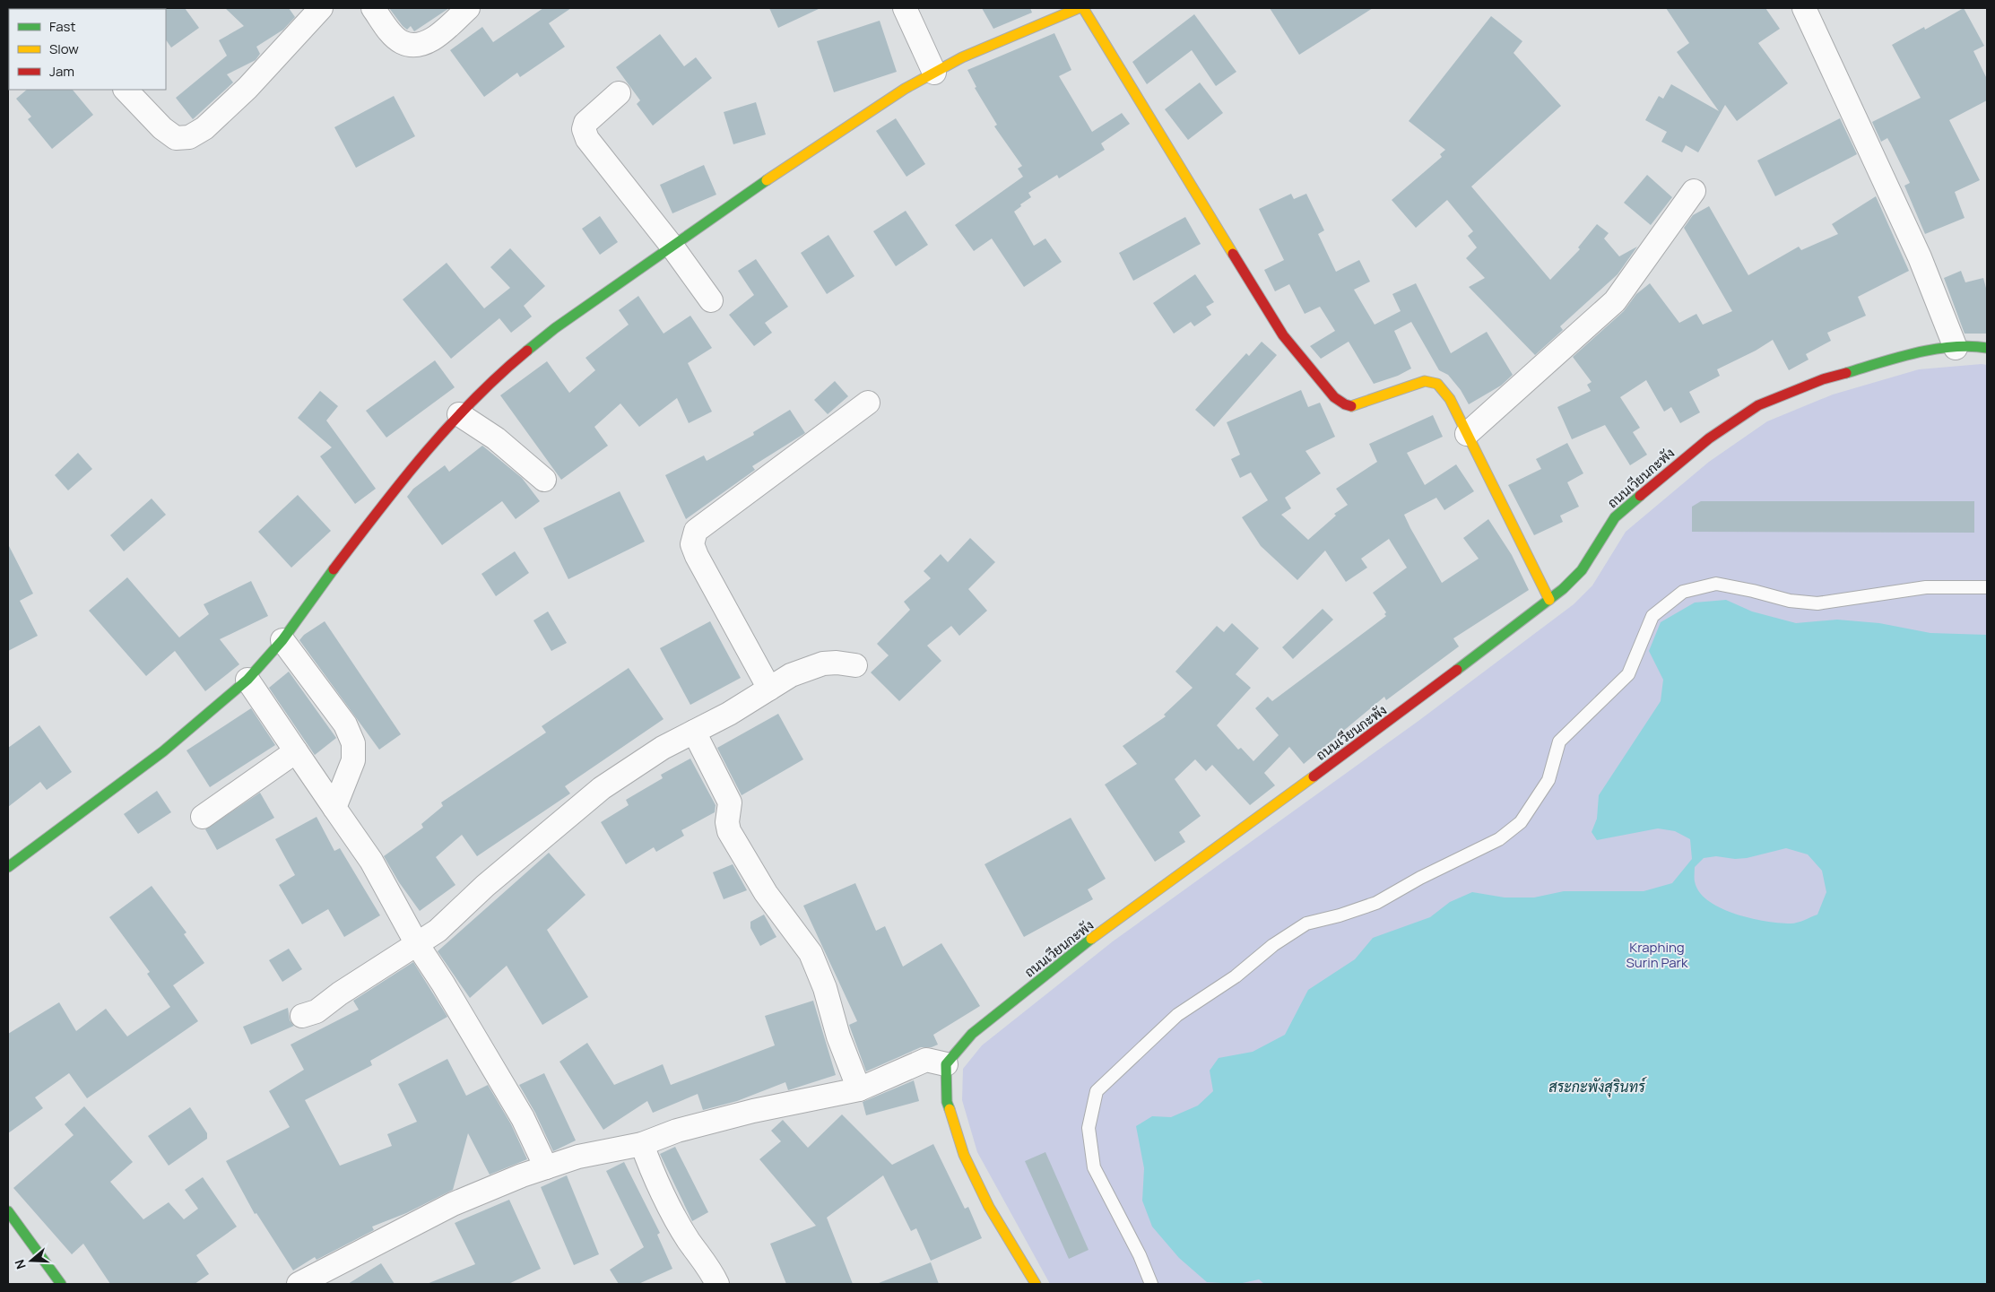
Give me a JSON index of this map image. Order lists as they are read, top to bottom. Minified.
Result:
{"streets":{"street":["ถนนเวียนกะพัง"]},"water":["สระกะพังสุรินทร์"],"parks":["Kraphing Surin Park"],"legend":["Fast","Slow","Jam"],"north":"left"}
